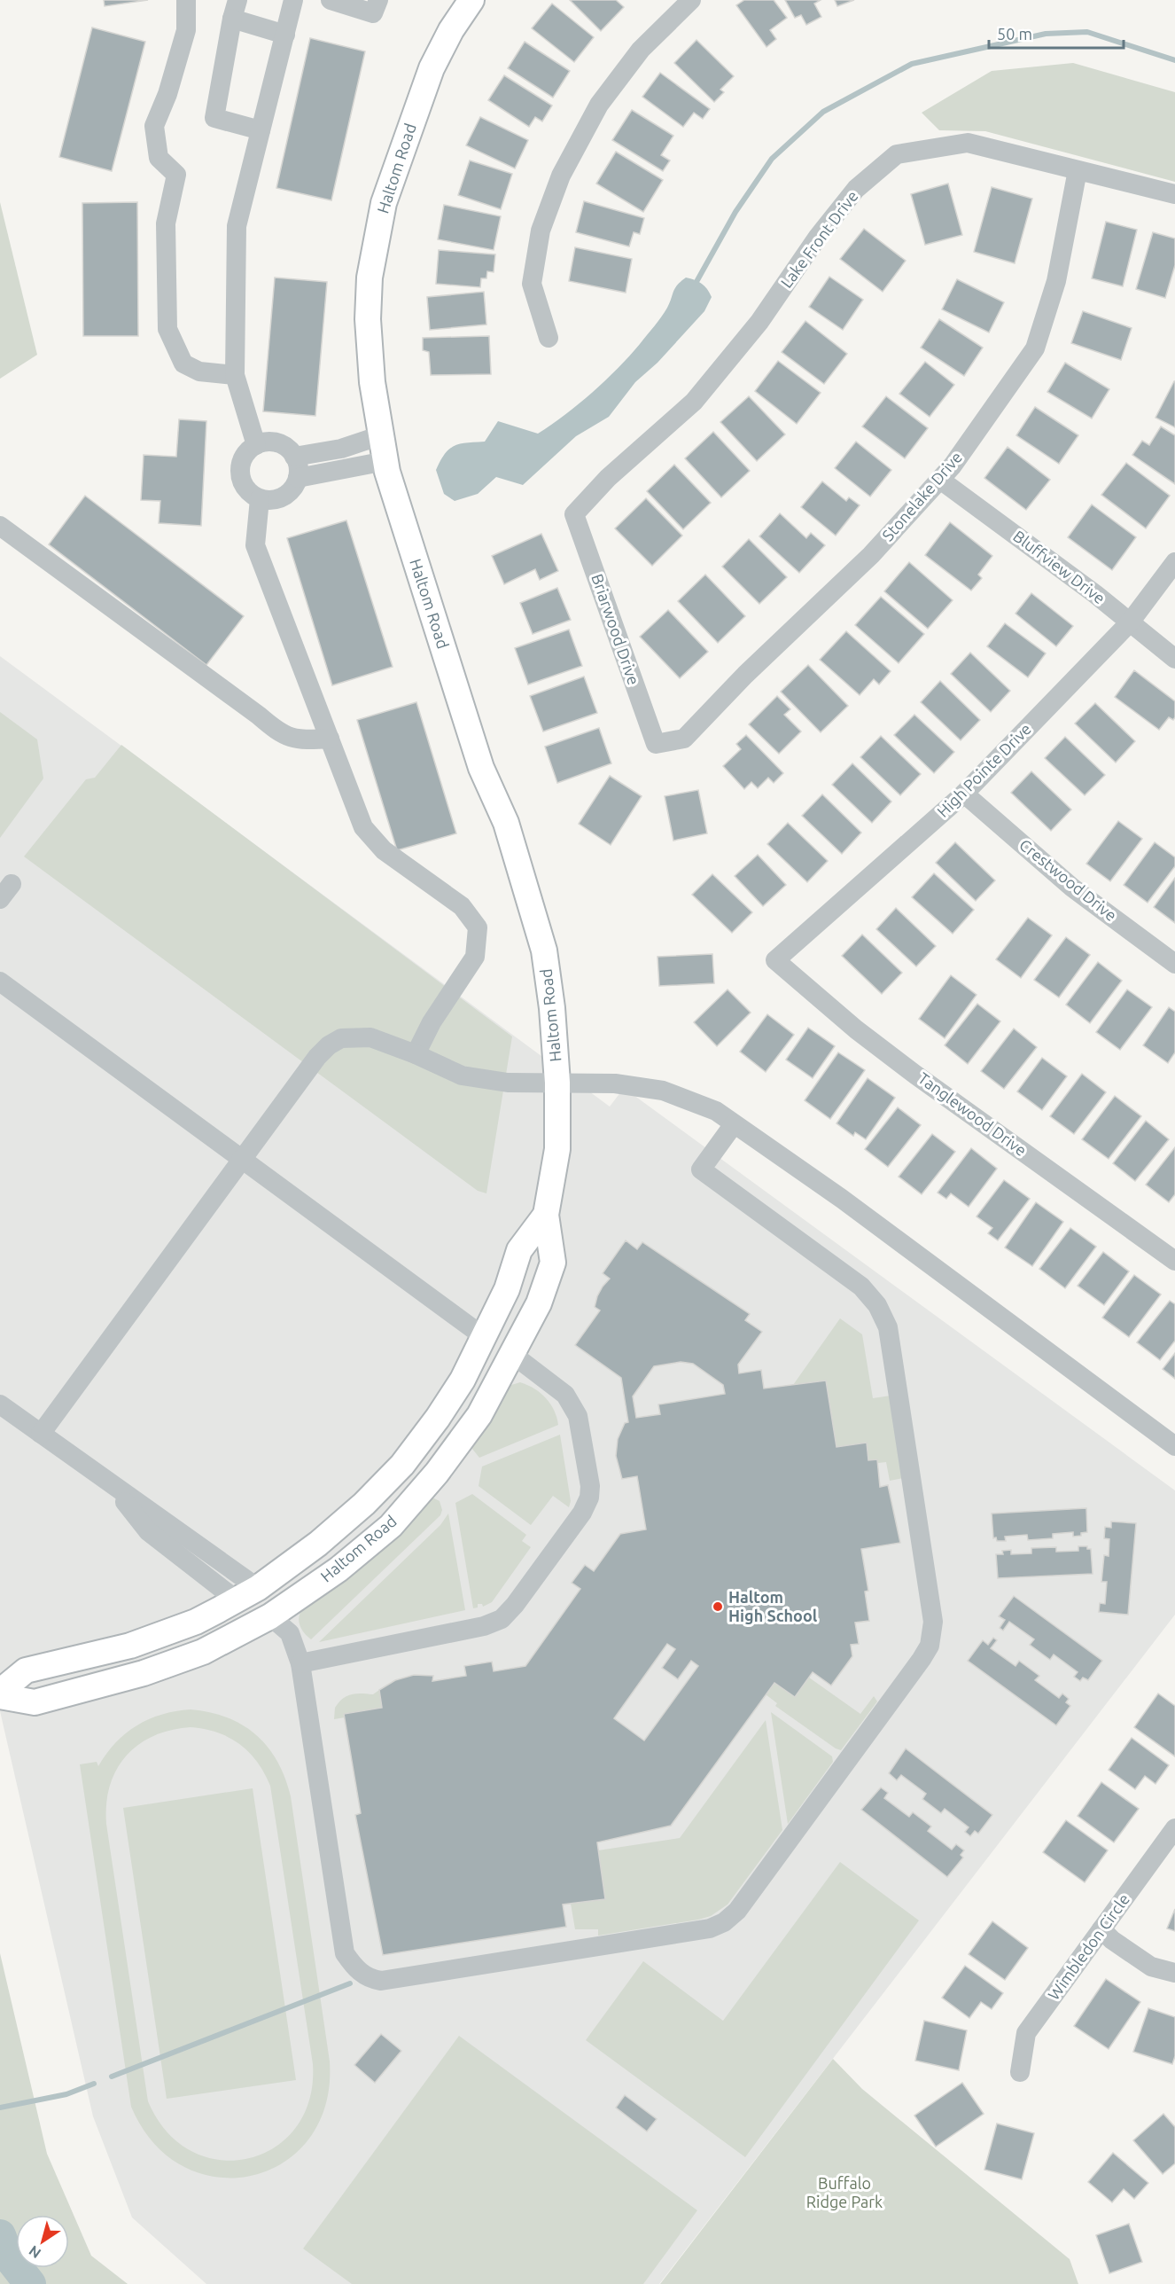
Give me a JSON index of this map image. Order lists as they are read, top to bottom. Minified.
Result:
{"streets":{"main road":["Haltom Road"],"street":["Lake Front Drive","Stonelake Drive","Bluffview Drive","Briarwood Drive","High Pointe Drive","Crestwood Drive","Tanglewood Drive","Wimbledon Circle"]},"crossings":[["Lake Front Drive","Stonelake Drive"],["Lake Front Drive","Briarwood Drive"],["Stonelake Drive","Bluffview Drive"],["Stonelake Drive","Briarwood Drive"],["Bluffview Drive","High Pointe Drive"],["High Pointe Drive","Crestwood Drive"],["High Pointe Drive","Tanglewood Drive"]],"parks":["Buffalo Ridge Park"],"places":["Haltom High School"],"scale_bar":"50 m","north":"bottom left"}
